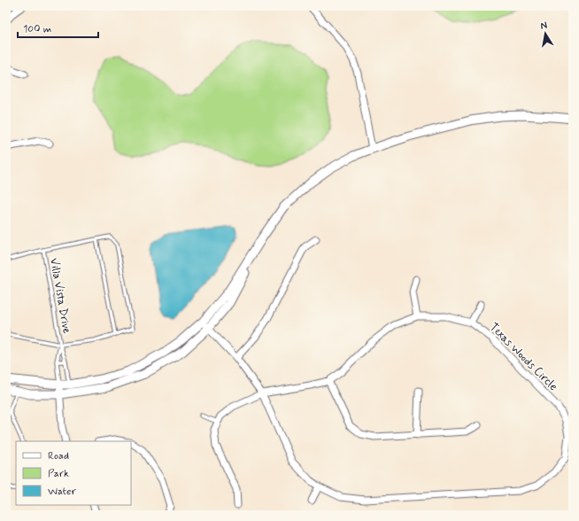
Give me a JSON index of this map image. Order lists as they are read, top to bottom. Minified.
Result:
{"streets":{"street":["Texas Woods Circle"],"lane":["Villa Vista Drive"]},"legend":["Road","Park","Water"],"scale_bar":"100 m","north":"top"}
